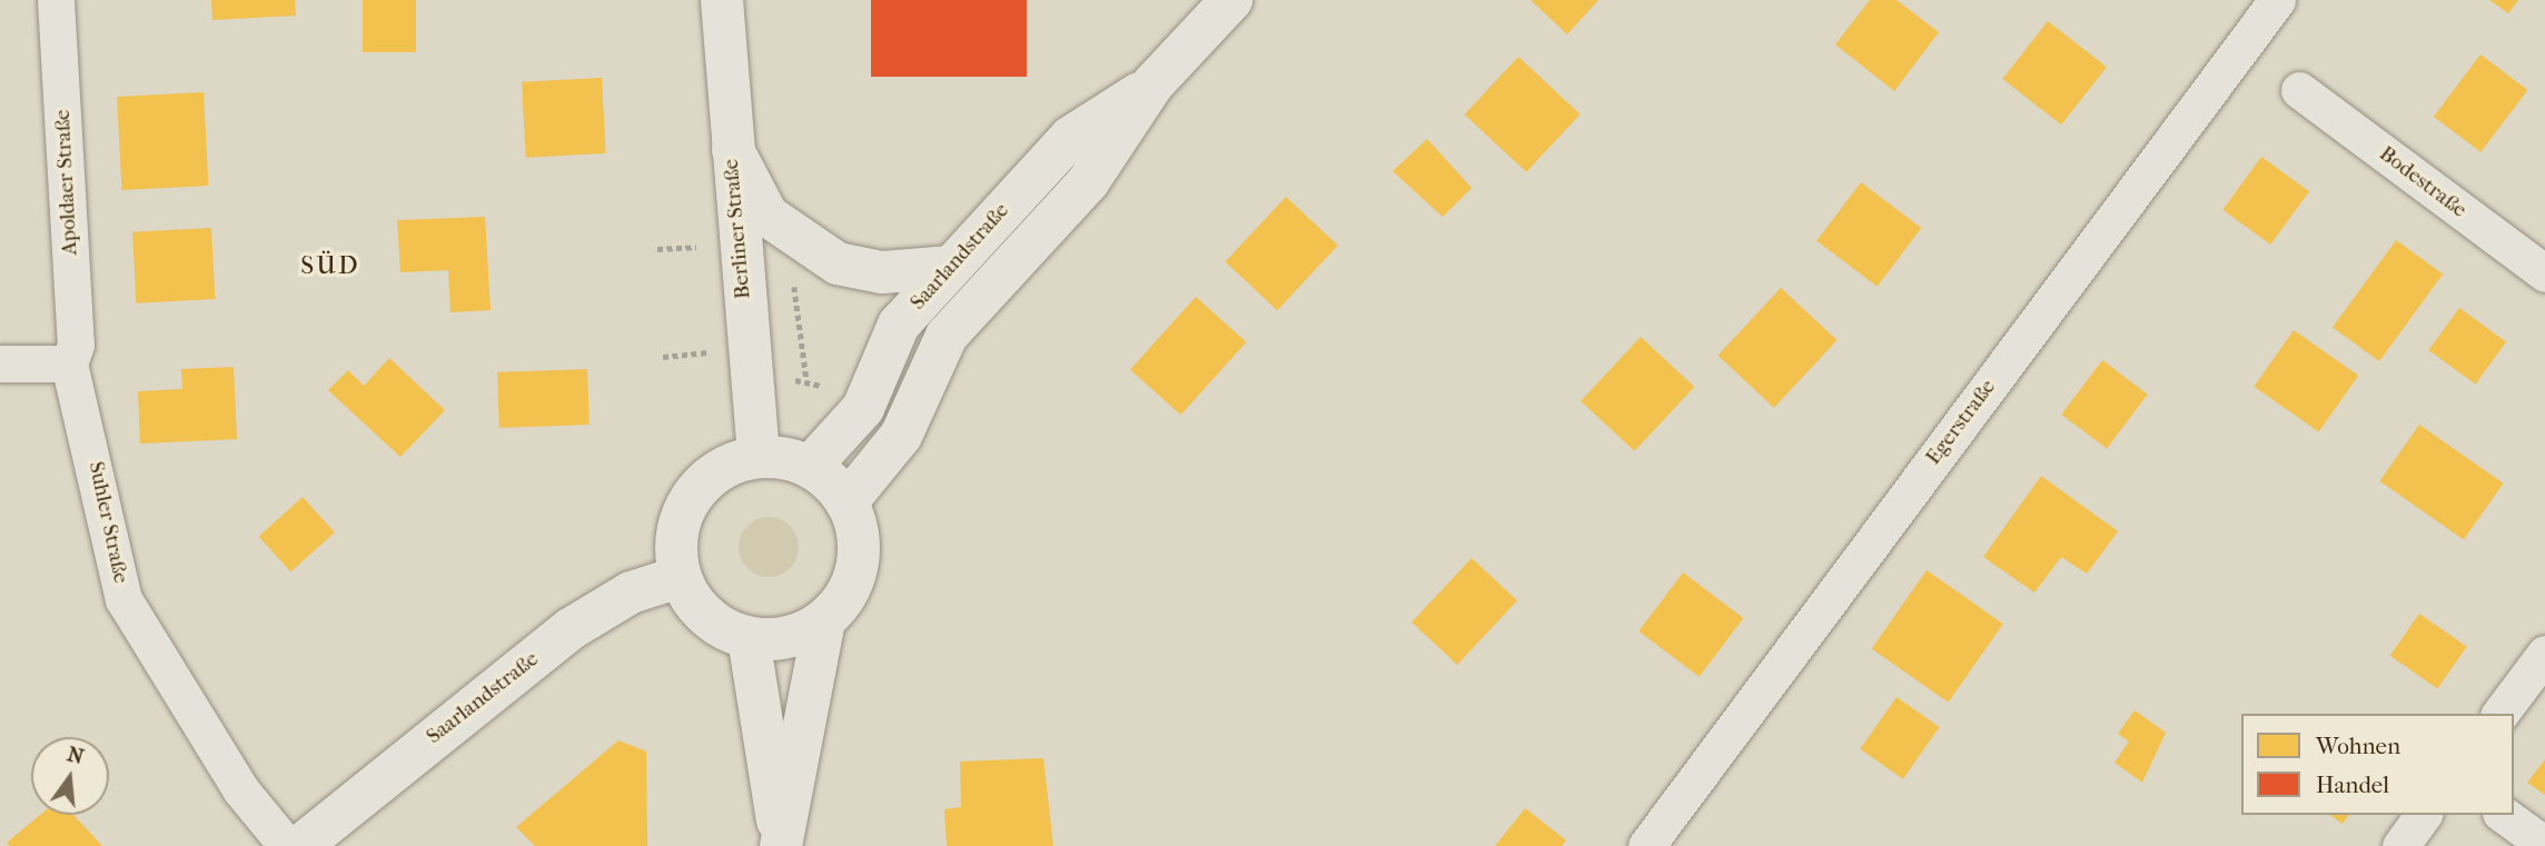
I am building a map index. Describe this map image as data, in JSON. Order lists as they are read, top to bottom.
{
  "streets": {
    "street": [
      "Apoldaer Straße",
      "Bodestraße",
      "Berliner Straße",
      "Saarlandstraße",
      "Egerstraße",
      "Suhler Straße"
    ]
  },
  "crossings": [
    ["Apoldaer Straße", "Suhler Straße"],
    ["Berliner Straße", "Saarlandstraße"]
  ],
  "districts": ["SÜD"],
  "legend": ["Wohnen", "Handel"],
  "north": "top"
}
